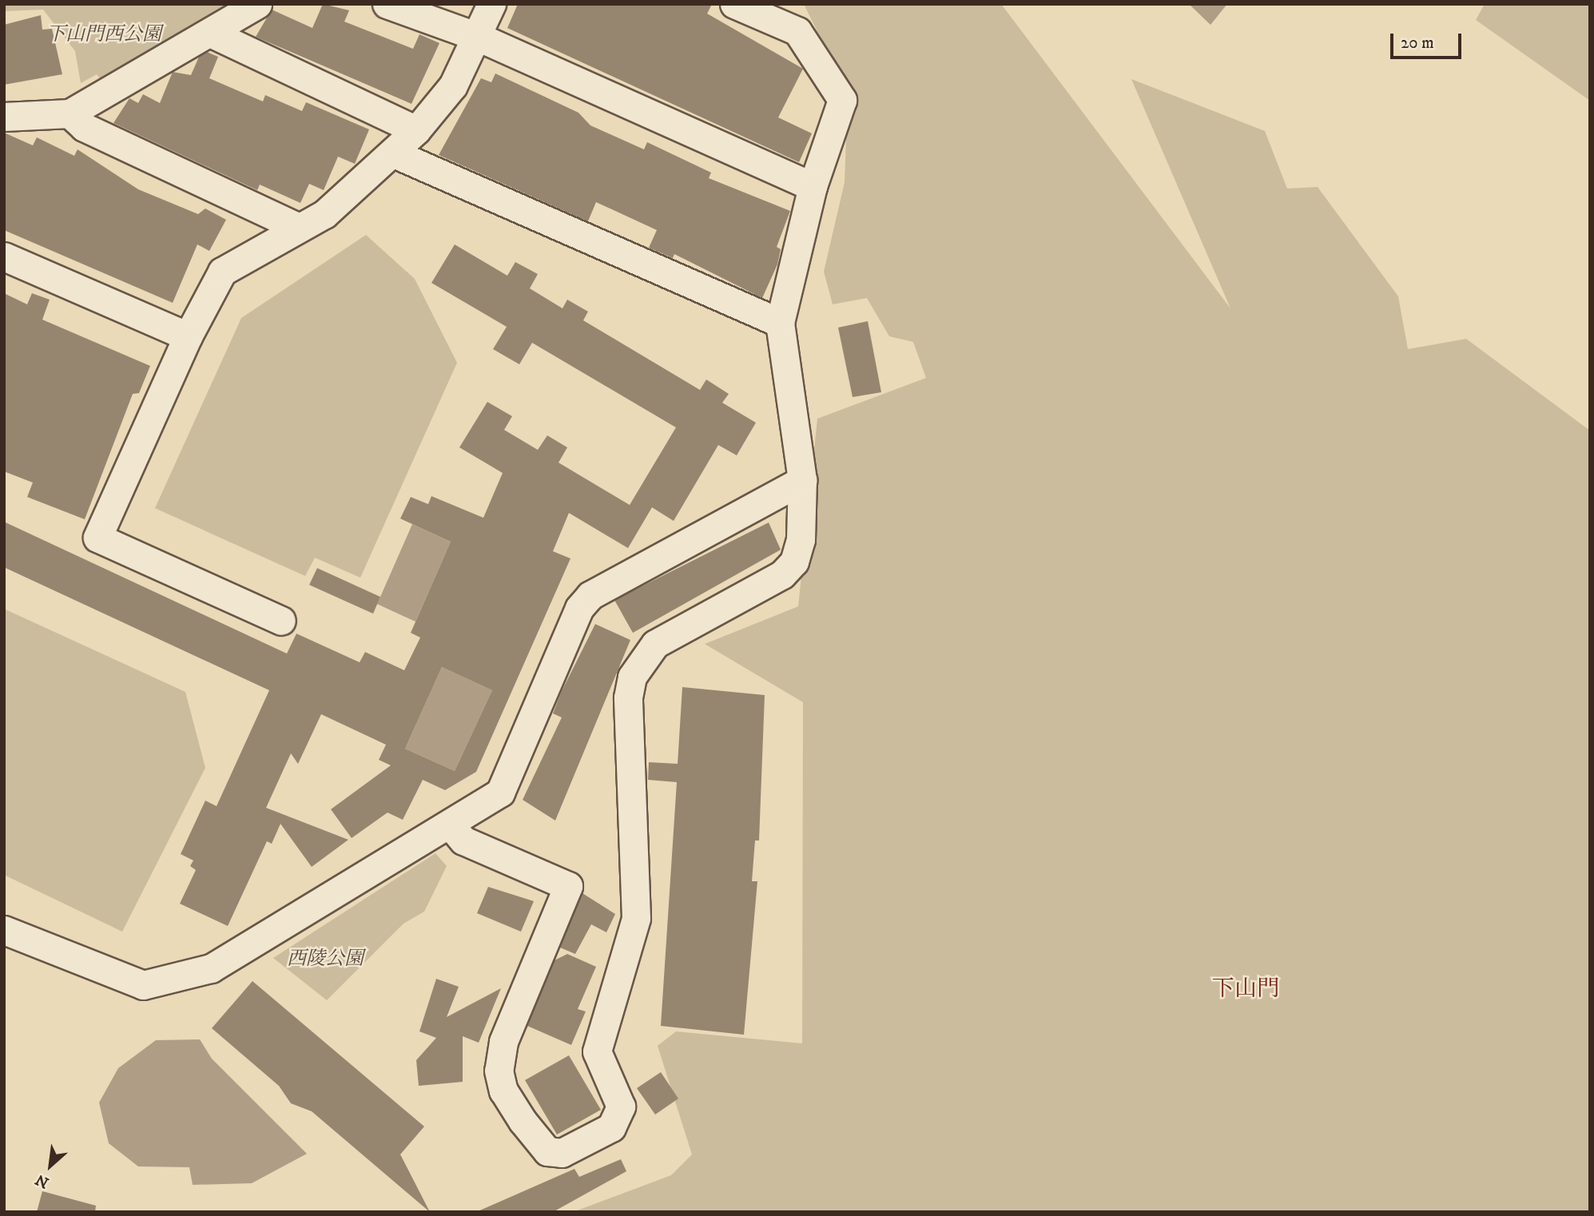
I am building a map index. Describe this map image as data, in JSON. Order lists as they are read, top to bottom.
{
  "districts": ["下山門"],
  "parks": ["下山門西公園", "西陵公園"],
  "scale_bar": "20 m",
  "north": "bottom left"
}
